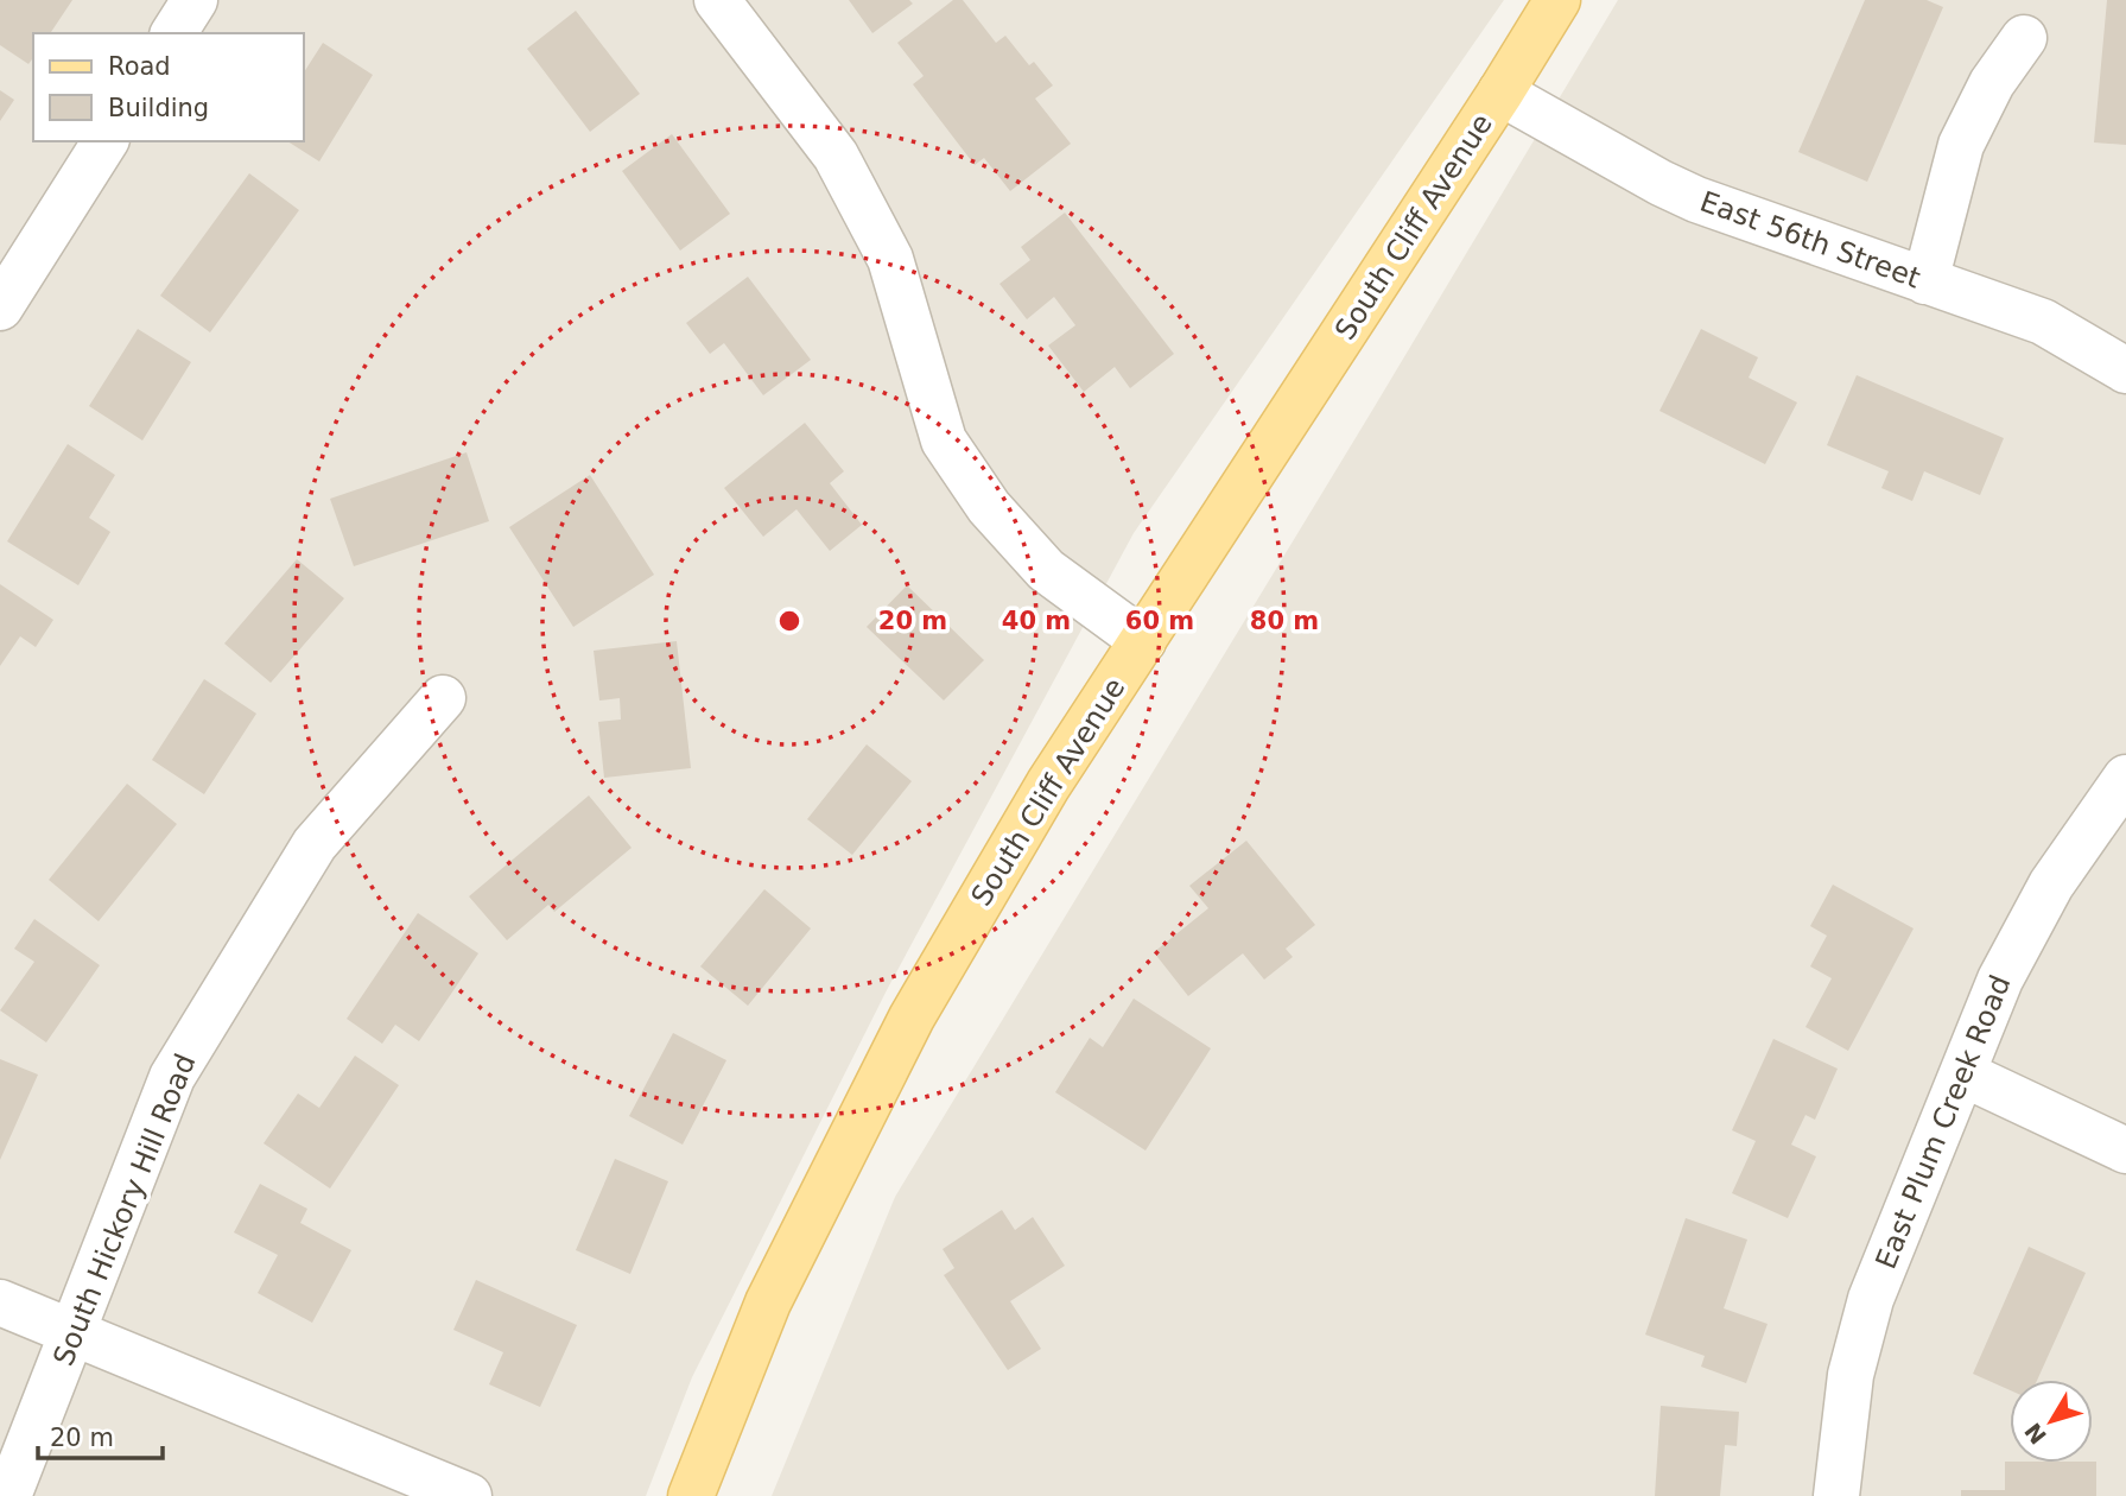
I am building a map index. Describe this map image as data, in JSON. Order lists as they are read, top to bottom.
{
  "streets": {
    "main road": ["South Cliff Avenue"],
    "street": ["East 56th Street", "East Plum Creek Road", "South Hickory Hill Road"]
  },
  "crossings": [
    ["South Cliff Avenue", "East 56th Street"]
  ],
  "legend": ["Road", "Building"],
  "scale_bar": "20 m",
  "north": "bottom left",
  "rings": [
    "20 m",
    "40 m",
    "60 m",
    "80 m"
  ]
}
